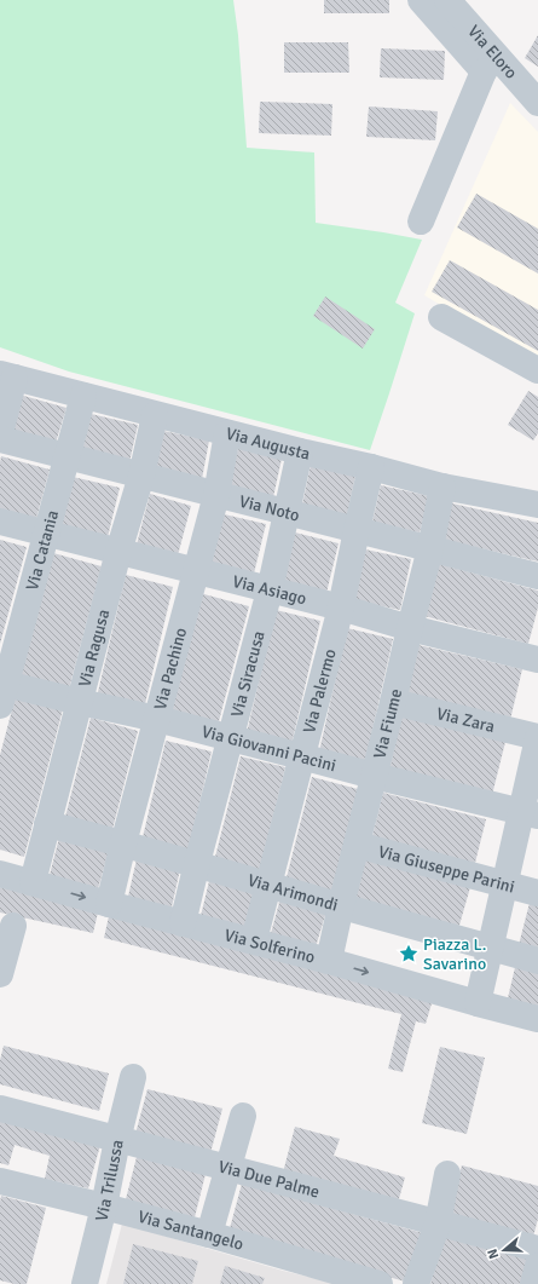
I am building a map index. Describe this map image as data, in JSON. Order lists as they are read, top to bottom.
{
  "streets": {
    "street": [
      "Via Eloro",
      "Via Augusta",
      "Via Noto",
      "Via Catania",
      "Via Asiago",
      "Via Ragusa",
      "Via Pachino",
      "Via Siracusa",
      "Via Palermo",
      "Via Zara",
      "Via Fiume",
      "Via Giovanni Pacini",
      "Via Giuseppe Parini",
      "Via Arimondi",
      "Via Solferino",
      "Via Due Palme",
      "Via Trilussa",
      "Via Santangelo"
    ]
  },
  "crossings": [
    ["Via Augusta", "Via Catania"],
    ["Via Augusta", "Via Ragusa"],
    ["Via Augusta", "Via Pachino"],
    ["Via Augusta", "Via Siracusa"],
    ["Via Augusta", "Via Palermo"],
    ["Via Augusta", "Via Fiume"],
    ["Via Noto", "Via Catania"],
    ["Via Noto", "Via Ragusa"],
    ["Via Noto", "Via Pachino"],
    ["Via Noto", "Via Siracusa"],
    ["Via Noto", "Via Palermo"],
    ["Via Noto", "Via Fiume"],
    ["Via Catania", "Via Asiago"],
    ["Via Catania", "Via Giovanni Pacini"],
    ["Via Asiago", "Via Ragusa"],
    ["Via Asiago", "Via Pachino"],
    ["Via Asiago", "Via Siracusa"],
    ["Via Asiago", "Via Palermo"],
    ["Via Asiago", "Via Fiume"],
    ["Via Ragusa", "Via Giovanni Pacini"],
    ["Via Ragusa", "Via Arimondi"],
    ["Via Ragusa", "Via Solferino"],
    ["Via Pachino", "Via Giovanni Pacini"],
    ["Via Pachino", "Via Arimondi"],
    ["Via Pachino", "Via Solferino"],
    ["Via Siracusa", "Via Giovanni Pacini"],
    ["Via Siracusa", "Via Arimondi"],
    ["Via Siracusa", "Via Solferino"],
    ["Via Palermo", "Via Giovanni Pacini"],
    ["Via Palermo", "Via Arimondi"],
    ["Via Palermo", "Via Solferino"],
    ["Via Zara", "Via Fiume"],
    ["Via Fiume", "Via Giovanni Pacini"],
    ["Via Fiume", "Via Giuseppe Parini"],
    ["Via Fiume", "Via Arimondi"],
    ["Via Fiume", "Via Solferino"],
    ["Via Due Palme", "Via Trilussa"],
    ["Via Trilussa", "Via Santangelo"]
  ],
  "one_way": ["Via Solferino"],
  "places": {
    "place": ["Piazza L. Savarino"]
  },
  "north": "left"
}
